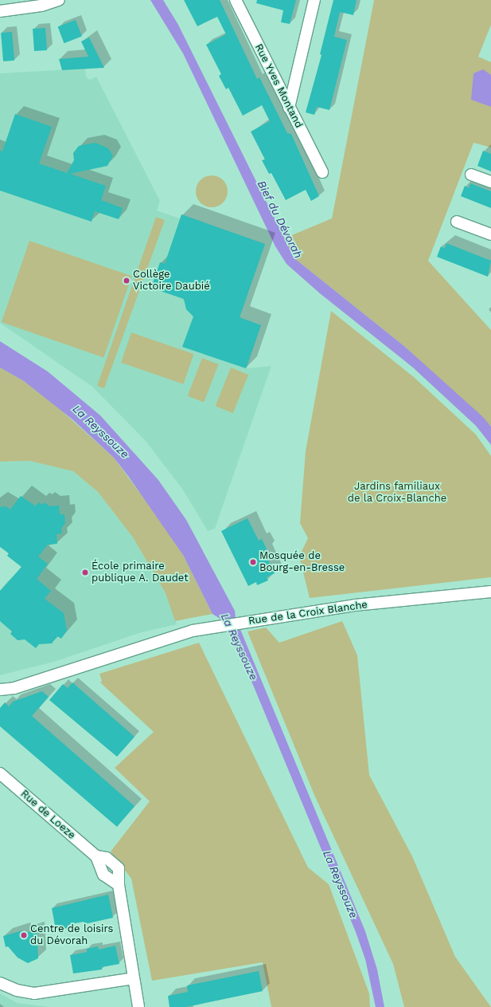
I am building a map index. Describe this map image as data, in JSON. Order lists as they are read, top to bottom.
{
  "streets": {
    "street": ["Rue Yves Montand", "Rue de la Croix Blanche", "Rue de Loeze"]
  },
  "water": ["Bief du Dévorah", "La Reyssouze"],
  "parks": ["Jardins familiaux de la Croix-Blanche"],
  "places": [
    "Collège Victoire Daubié",
    "Mosquée de Bourg-en-Bresse",
    "École primaire publique A. Daudet",
    "Centre de loisirs du Dévorah"
  ]
}
